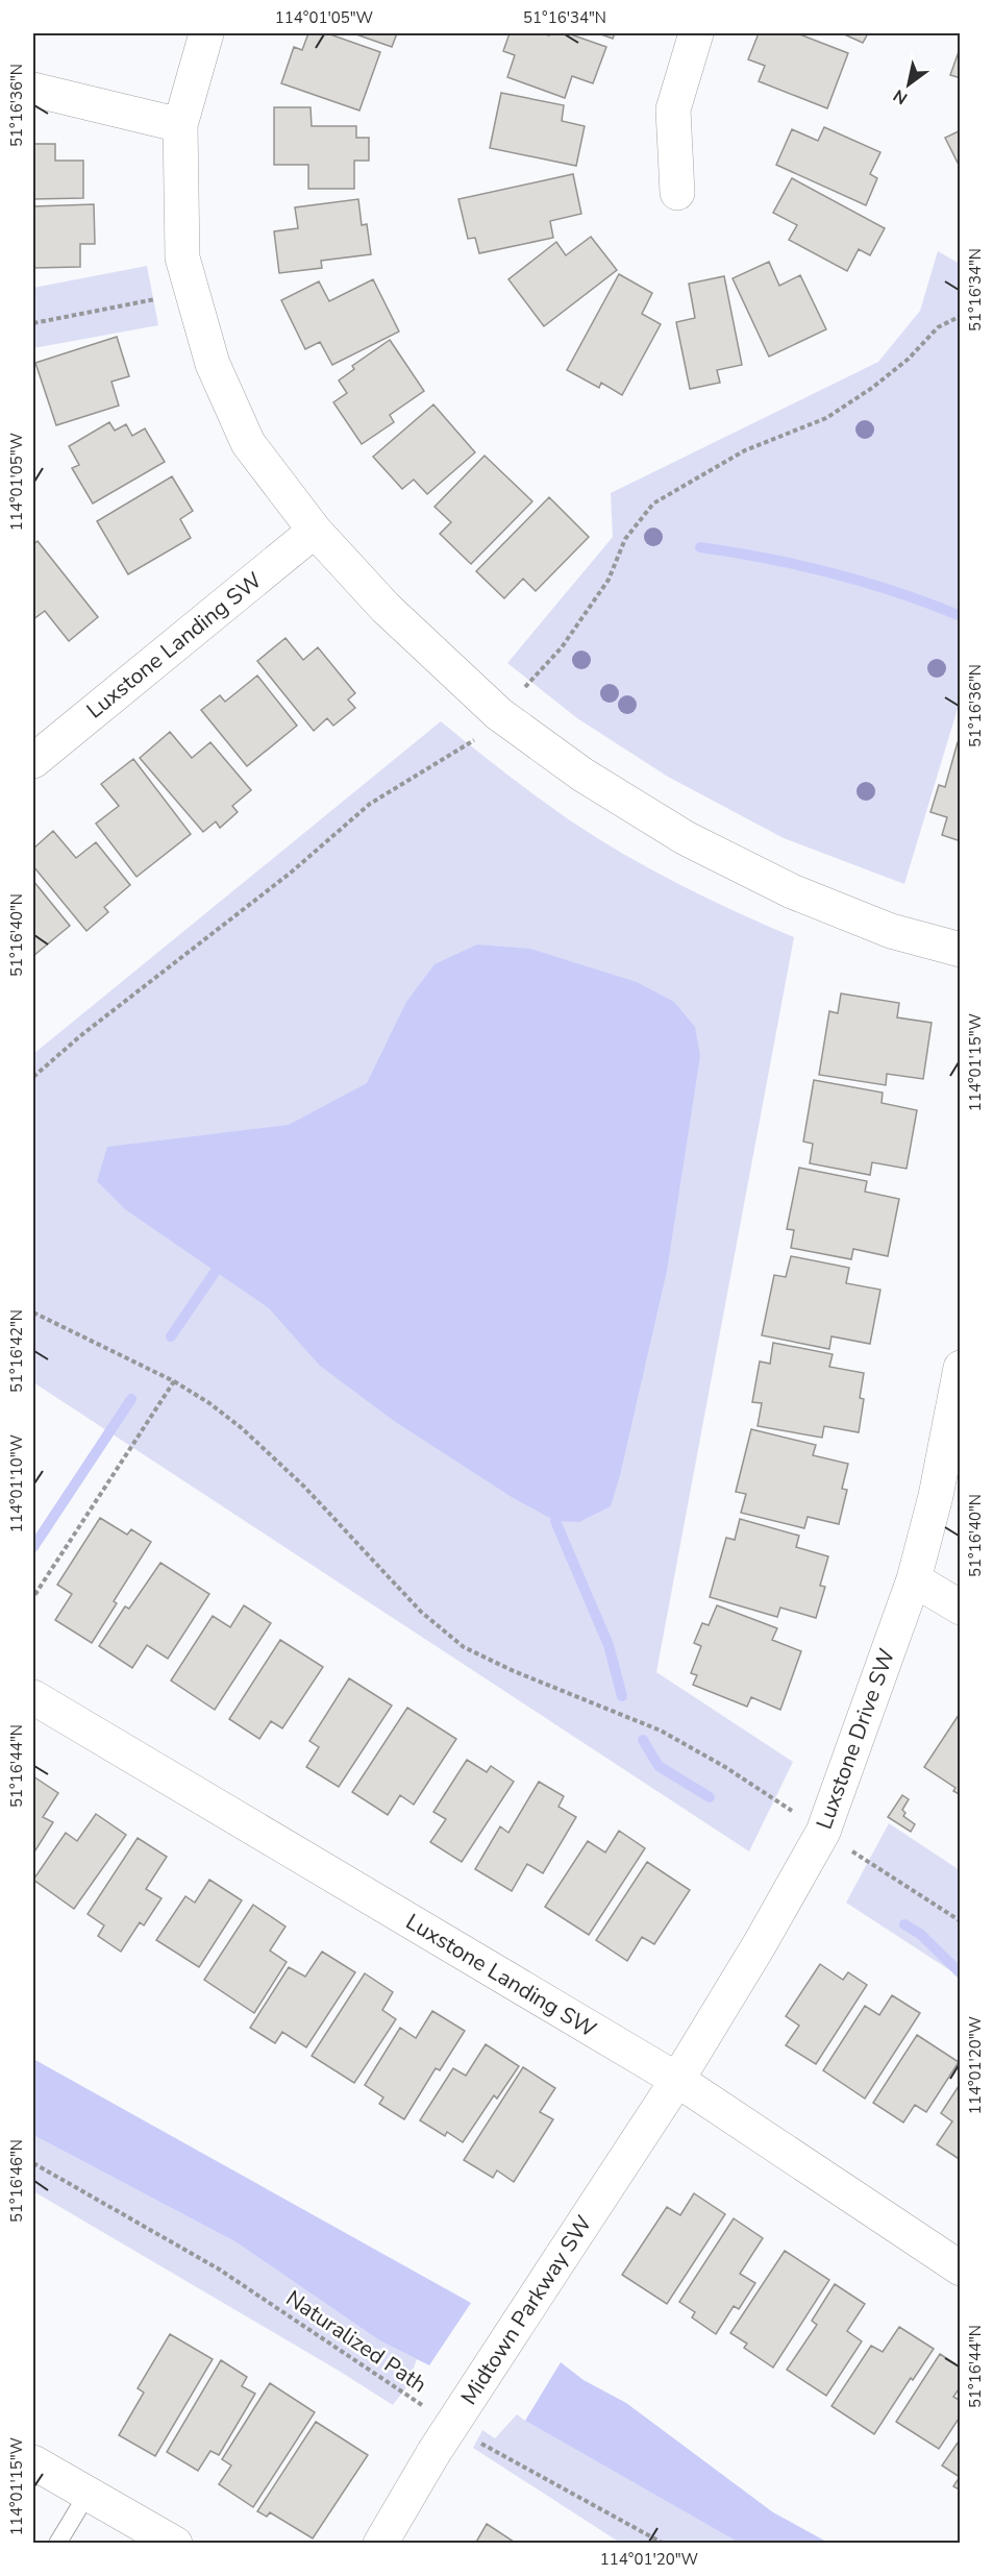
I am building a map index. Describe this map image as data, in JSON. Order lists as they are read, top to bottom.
{
  "streets": {
    "street": ["Luxstone Landing SW", "Luxstone Drive SW", "Midtown Parkway SW"],
    "path": ["Naturalized Path"]
  },
  "crossings": [
    ["Luxstone Landing SW", "Luxstone Drive SW"],
    ["Luxstone Landing SW", "Midtown Parkway SW"],
    ["Luxstone Drive SW", "Midtown Parkway SW"]
  ],
  "north": "bottom left",
  "coordinates": [
    "114°01'05\"W",
    "51°16'34\"N",
    "51°16'36\"N",
    "51°16'40\"N",
    "114°01'15\"W",
    "51°16'42\"N",
    "114°01'10\"W",
    "51°16'44\"N",
    "114°01'20\"W",
    "51°16'46\"N"
  ]
}
